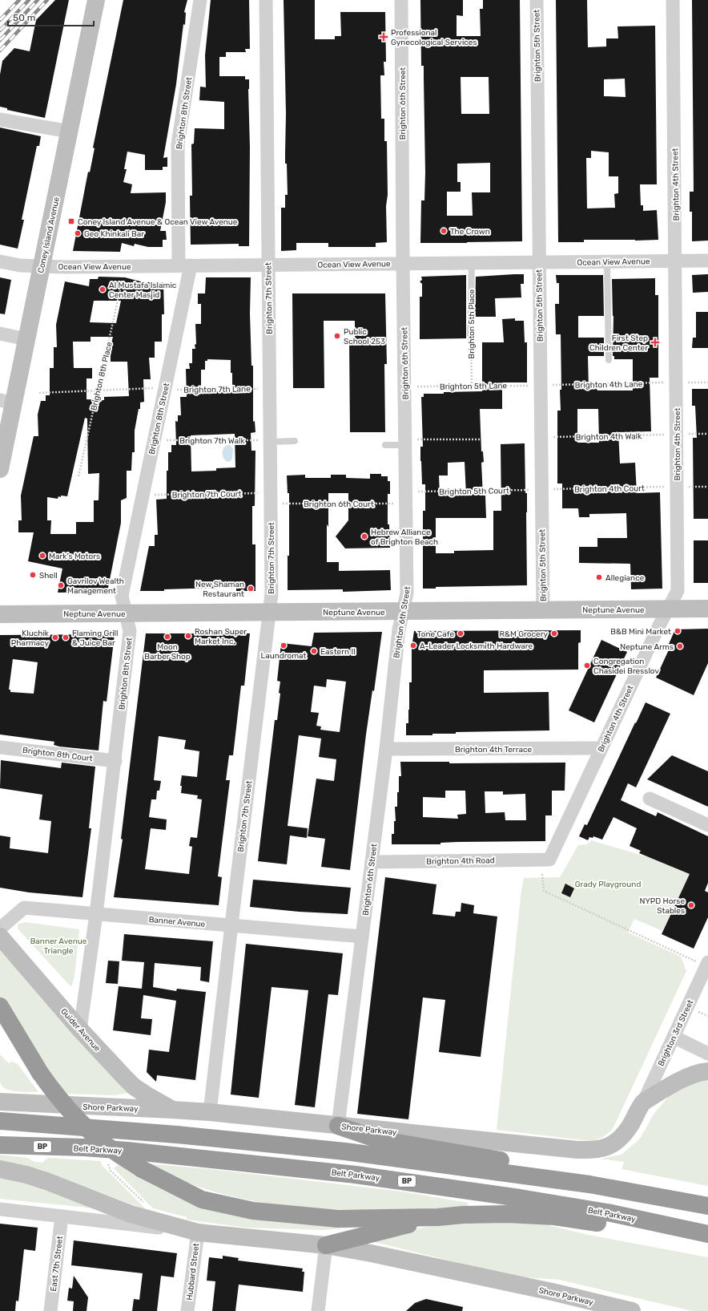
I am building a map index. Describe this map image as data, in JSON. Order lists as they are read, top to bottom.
{
  "streets": {
    "highway": ["BP", "Belt Parkway"],
    "main road": [
      "Coney Island Avenue",
      "Neptune Avenue",
      "Guider Avenue",
      "Shore Parkway"
    ],
    "street": [
      "Brighton 5th Street",
      "Brighton 6th Street",
      "Brighton 8th Street",
      "Brighton 4th Street",
      "Ocean View Avenue",
      "Brighton 7th Street",
      "Brighton 4th Terrace",
      "Brighton 8th Court",
      "Brighton 4th Road",
      "Banner Avenue",
      "Brighton 3rd Street",
      "East 7th Street",
      "Hubbard Street"
    ],
    "lane": ["Brighton 5th Place"],
    "path": [
      "Brighton 8th Place",
      "Brighton 4th Lane",
      "Brighton 5th Lane",
      "Brighton 7th Lane",
      "Brighton 4th Walk",
      "Brighton 7th Walk",
      "Brighton 4th Court",
      "Brighton 5th Court",
      "Brighton 7th Court",
      "Brighton 6th Court"
    ]
  },
  "crossings": [
    ["Brighton 5th Street", "Ocean View Avenue"],
    ["Brighton 5th Street", "Neptune Avenue"],
    ["Brighton 6th Street", "Ocean View Avenue"],
    ["Brighton 6th Street", "Neptune Avenue"],
    ["Brighton 6th Street", "Brighton 4th Terrace"],
    ["Brighton 6th Street", "Brighton 4th Road"],
    ["Brighton 6th Street", "Banner Avenue"],
    ["Brighton 6th Street", "Shore Parkway"],
    ["Brighton 8th Street", "Ocean View Avenue"],
    ["Brighton 8th Street", "Neptune Avenue"],
    ["Brighton 8th Street", "Brighton 8th Court"],
    ["Brighton 8th Street", "Banner Avenue"],
    ["Brighton 8th Street", "Guider Avenue"],
    ["Brighton 4th Street", "Ocean View Avenue"],
    ["Brighton 4th Street", "Neptune Avenue"],
    ["Brighton 4th Street", "Brighton 4th Terrace"],
    ["Brighton 4th Street", "Brighton 4th Road"],
    ["Coney Island Avenue", "Ocean View Avenue"],
    ["Ocean View Avenue", "Brighton 7th Street"],
    ["Ocean View Avenue", "Brighton 5th Place"],
    ["Brighton 7th Street", "Brighton 7th Walk"],
    ["Brighton 7th Street", "Neptune Avenue"],
    ["Brighton 7th Street", "Banner Avenue"],
    ["Brighton 7th Street", "Shore Parkway"],
    ["Brighton 5th Place", "Brighton 5th Lane"],
    ["Guider Avenue", "Shore Parkway"],
    ["Brighton 3rd Street", "Shore Parkway"],
    ["Shore Parkway", "East 7th Street"],
    ["Shore Parkway", "Hubbard Street"]
  ],
  "parks": ["Grady Playground", "Banner Avenue Triangle"],
  "places": {
    "health": ["Professional Gynecological Services", "First Step Children Center"],
    "transit": ["Coney Island Avenue & Ocean View Avenue"],
    "other": [
      "The Crown",
      "Geo Khinkali Bar",
      "Al Mustafa Islamic Center Masjid",
      "Public School 253",
      "Hebrew Alliance of Brighton Beach",
      "Mark's Motors",
      "Shell",
      "Allegiance",
      "Gavrilov Wealth Management",
      "New Shaman Restaurant",
      "B&B Mini Market",
      "Tone Cafe",
      "R&M Grocery",
      "Roshan Super Market Inc.",
      "Moon Barber Shop",
      "Kluchik Pharmacy",
      "Flaming Grill & Juice Bar",
      "Laundromat",
      "A-Leader Locksmith Hardware",
      "Neptune Arms",
      "Eastern II",
      "Congregation Chasidei Bresslov",
      "NYPD Horse Stables"
    ]
  },
  "scale_bar": "50 m"
}
